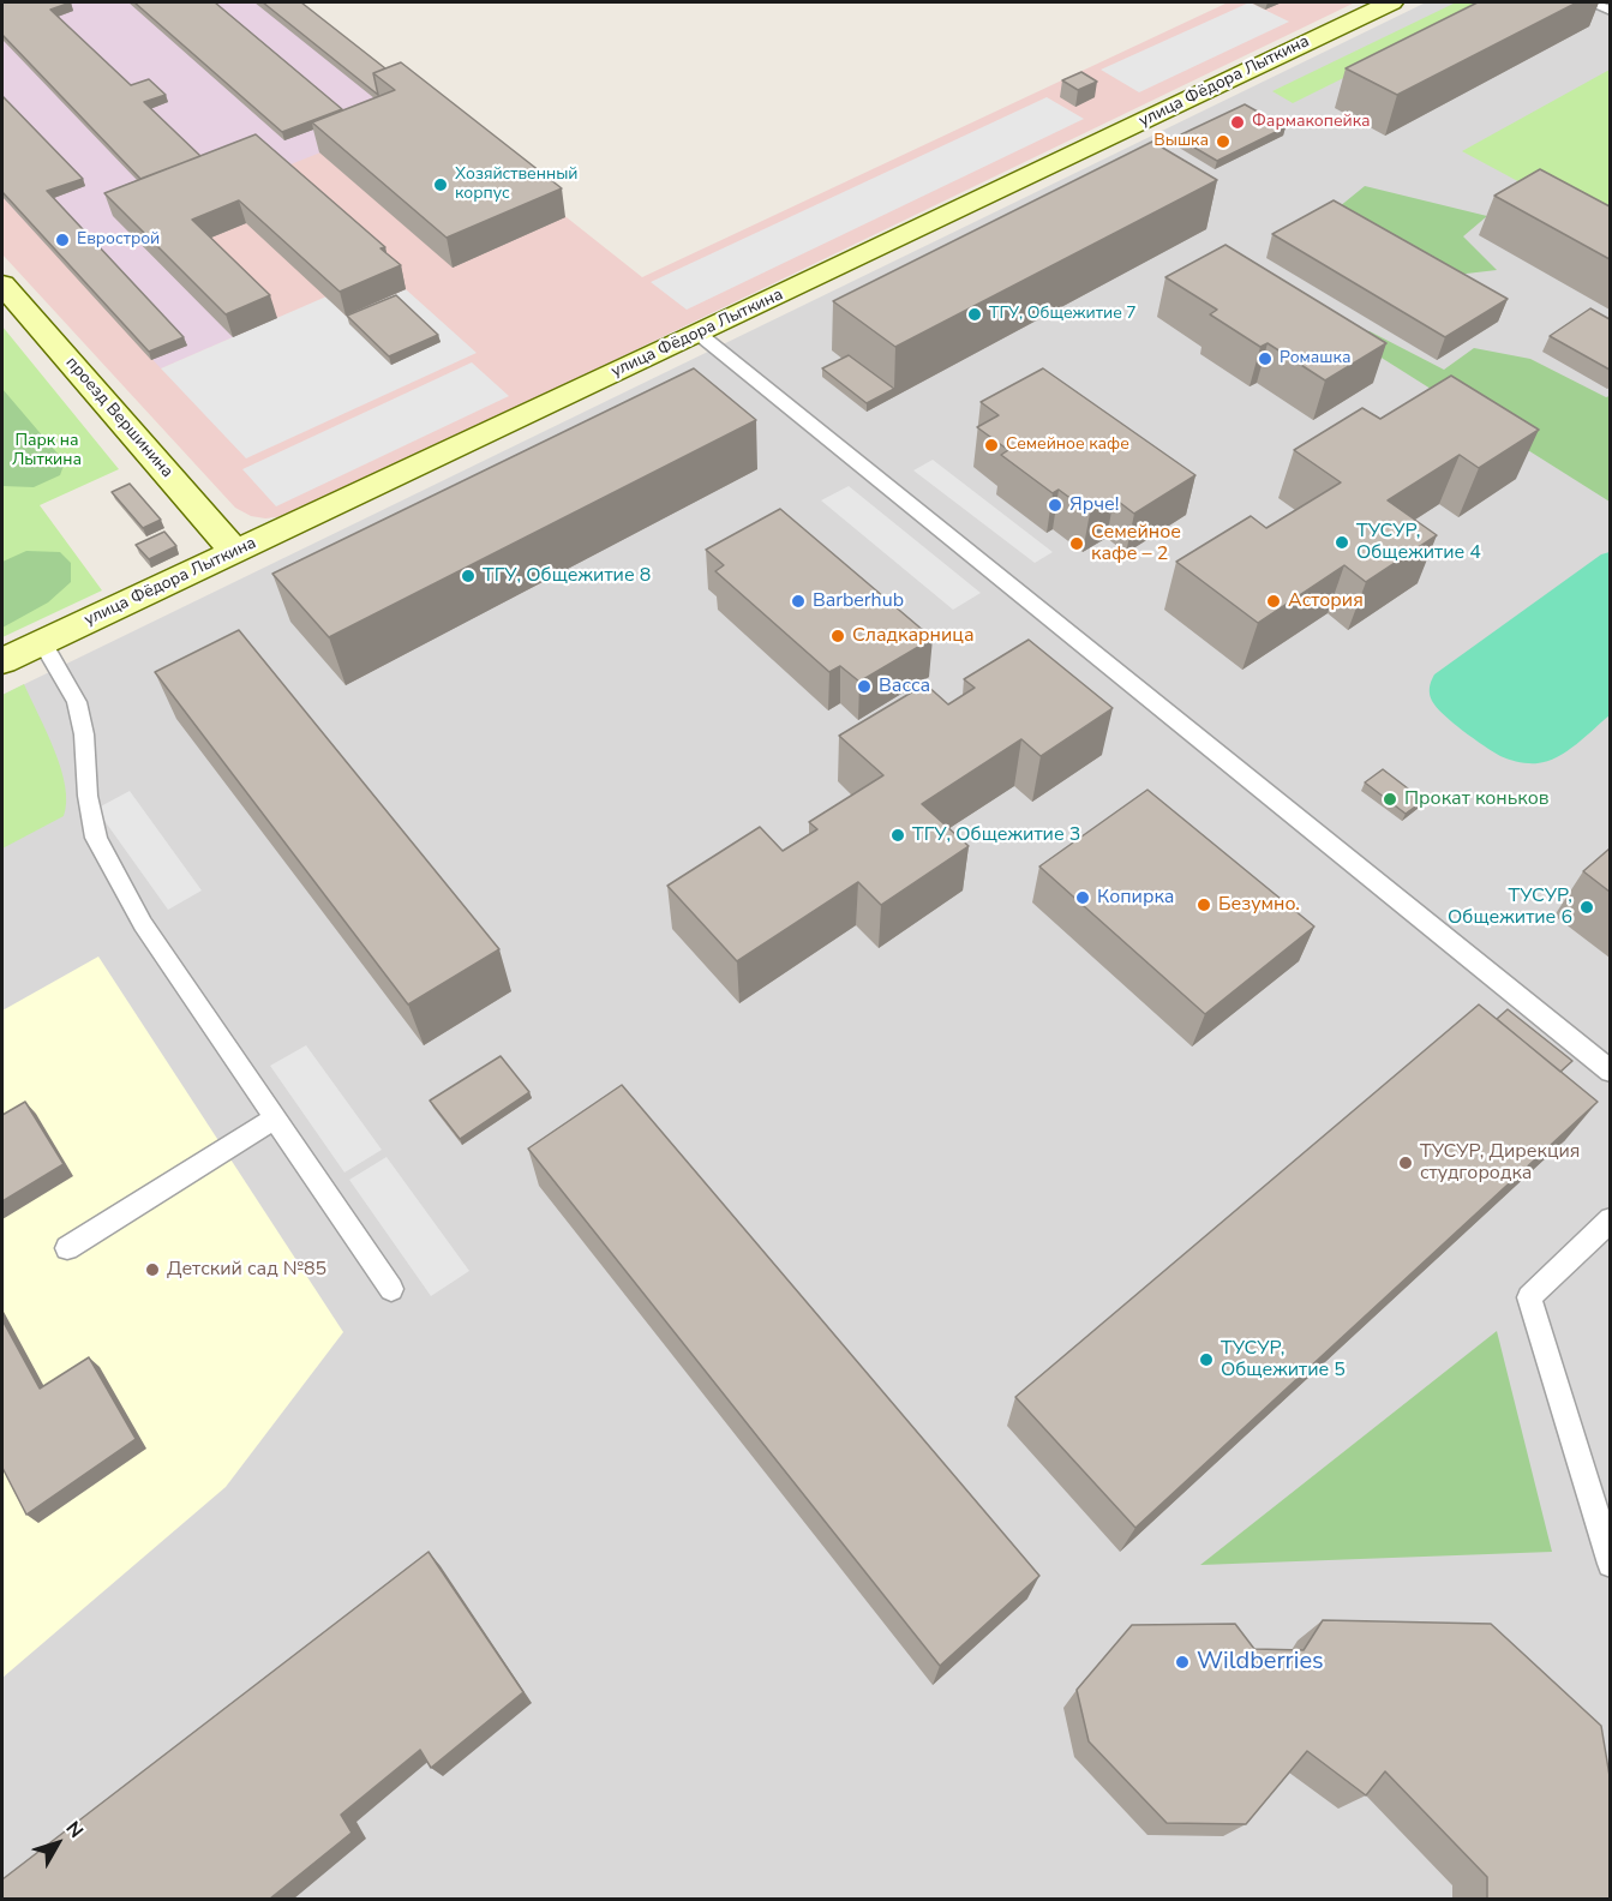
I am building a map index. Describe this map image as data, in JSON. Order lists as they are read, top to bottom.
{
  "streets": {
    "street": ["улица Фёдора Лыткина", "проезд Вершинина"]
  },
  "crossings": [
    ["улица Фёдора Лыткина", "проезд Вершинина"]
  ],
  "parks": ["Парк на Лыткина"],
  "places": [
    "Фармакопейка",
    "Вышка",
    "Хозяйственный корпус",
    "Еврострой",
    "ТГУ, Общежитие 7",
    "Ромашка",
    "Семейное кафе",
    "Ярче!",
    "ТУСУР, Общежитие 4",
    "Семейное кафе – 2",
    "ТГУ, Общежитие 8",
    "Barberhub",
    "Астория",
    "Сладкарница",
    "Васса",
    "Прокат коньков",
    "ТГУ, Общежитие 3",
    "Копирка",
    "Безумно.",
    "ТУСУР, Общежитие 6",
    "ТУСУР, Дирекция студгородка",
    "Детский сад №85",
    "ТУСУР, Общежитие 5",
    "Wildberries"
  ],
  "north": "top right"
}
